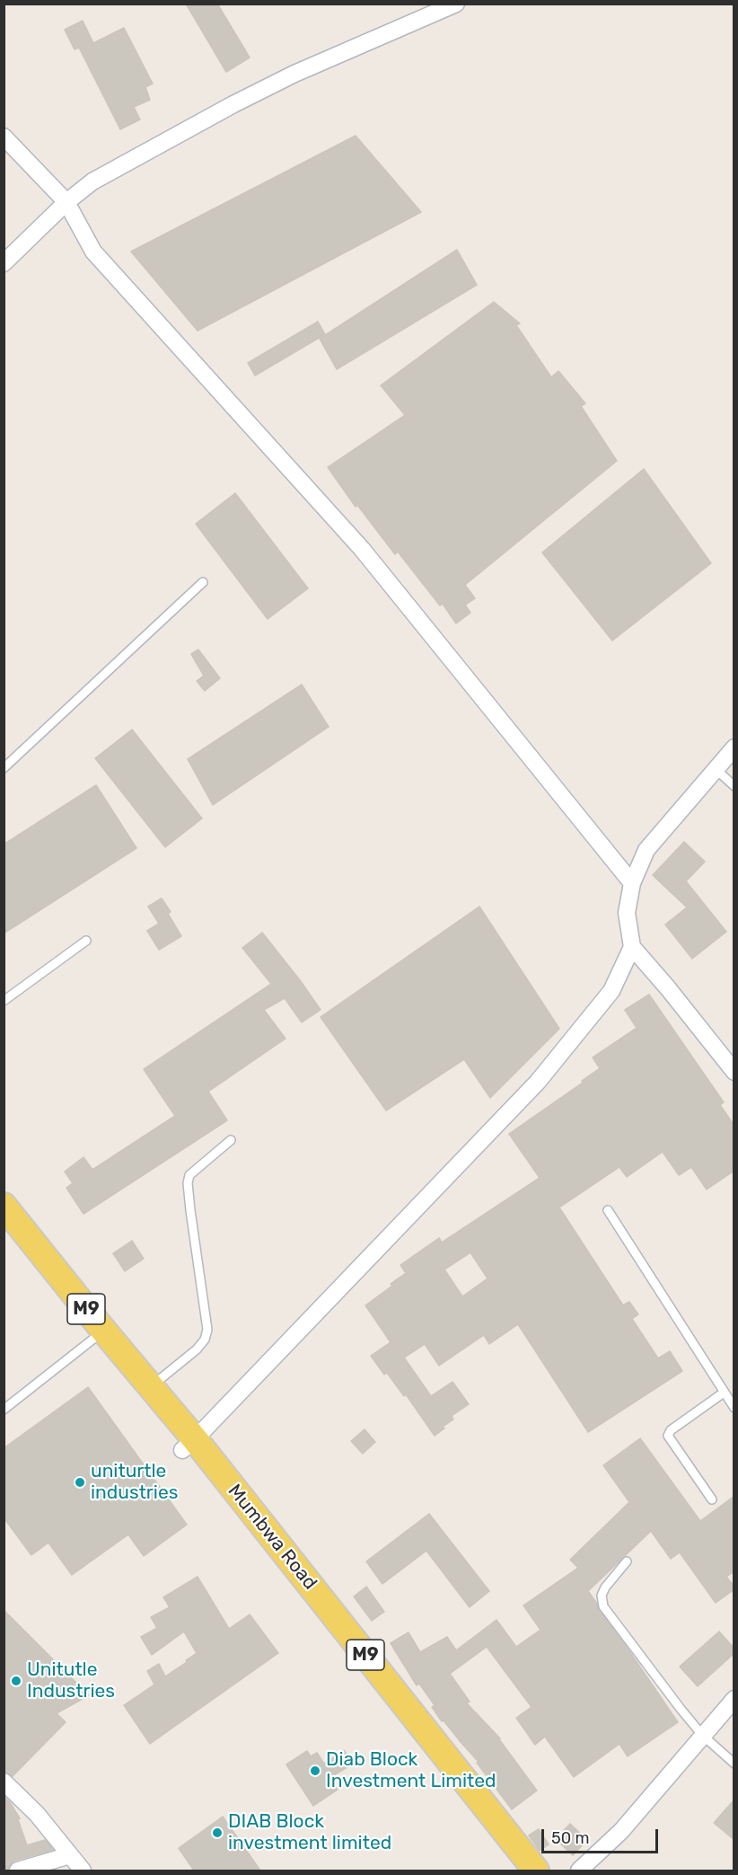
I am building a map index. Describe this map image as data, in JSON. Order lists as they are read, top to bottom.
{
  "streets": {
    "main road": ["M9", "Mumbwa Road"]
  },
  "places": [
    "uniturtle industries",
    "Unitutle Industries",
    "Diab Block Investment Limited",
    "DIAB Block investment limited"
  ],
  "scale_bar": "50 m"
}
